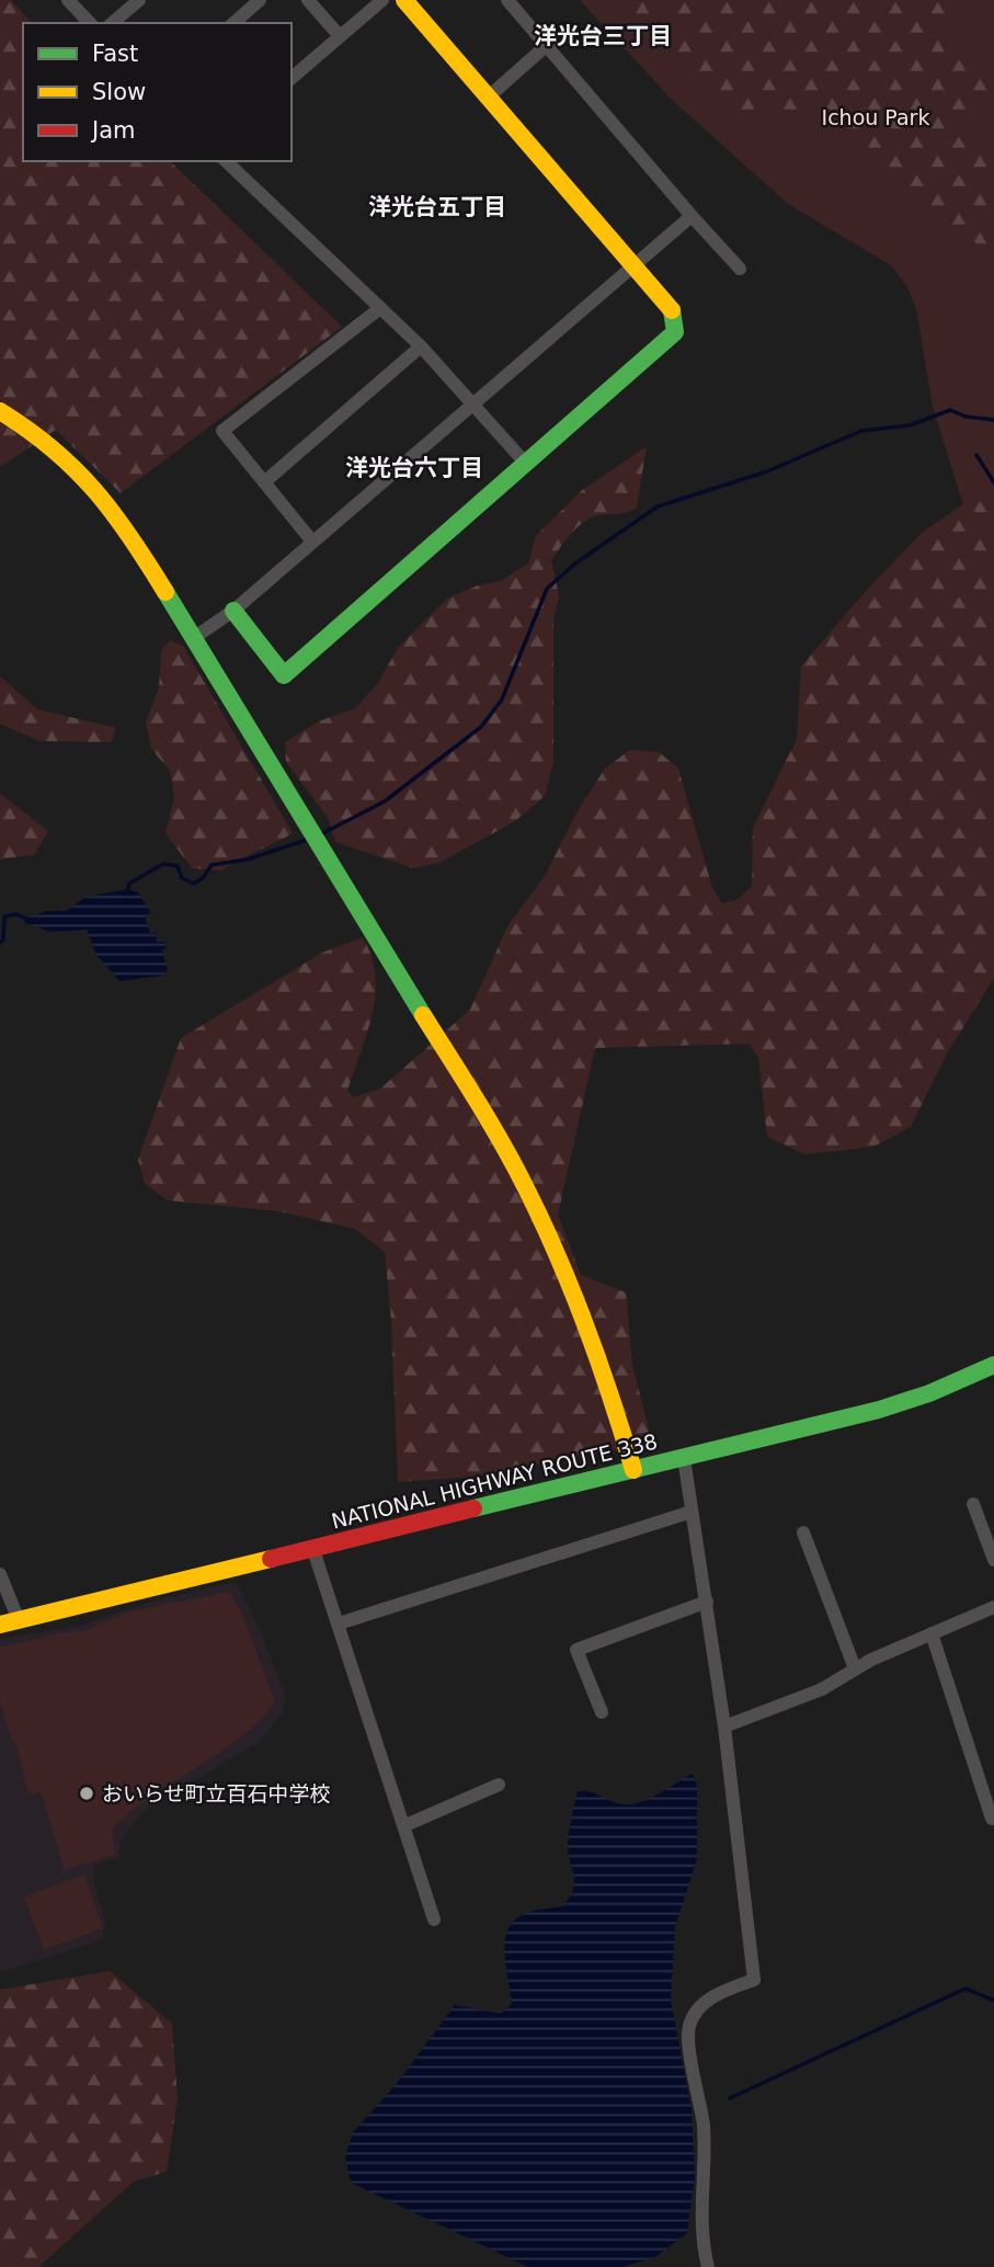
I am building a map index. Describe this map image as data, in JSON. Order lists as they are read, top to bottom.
{
  "streets": {
    "main road": ["NATIONAL HIGHWAY ROUTE 338"]
  },
  "districts": ["洋光台三丁目", "洋光台五丁目", "洋光台六丁目"],
  "parks": ["Ichou Park"],
  "places": ["おいらせ町立百石中学校"],
  "legend": ["Fast", "Slow", "Jam"]
}
